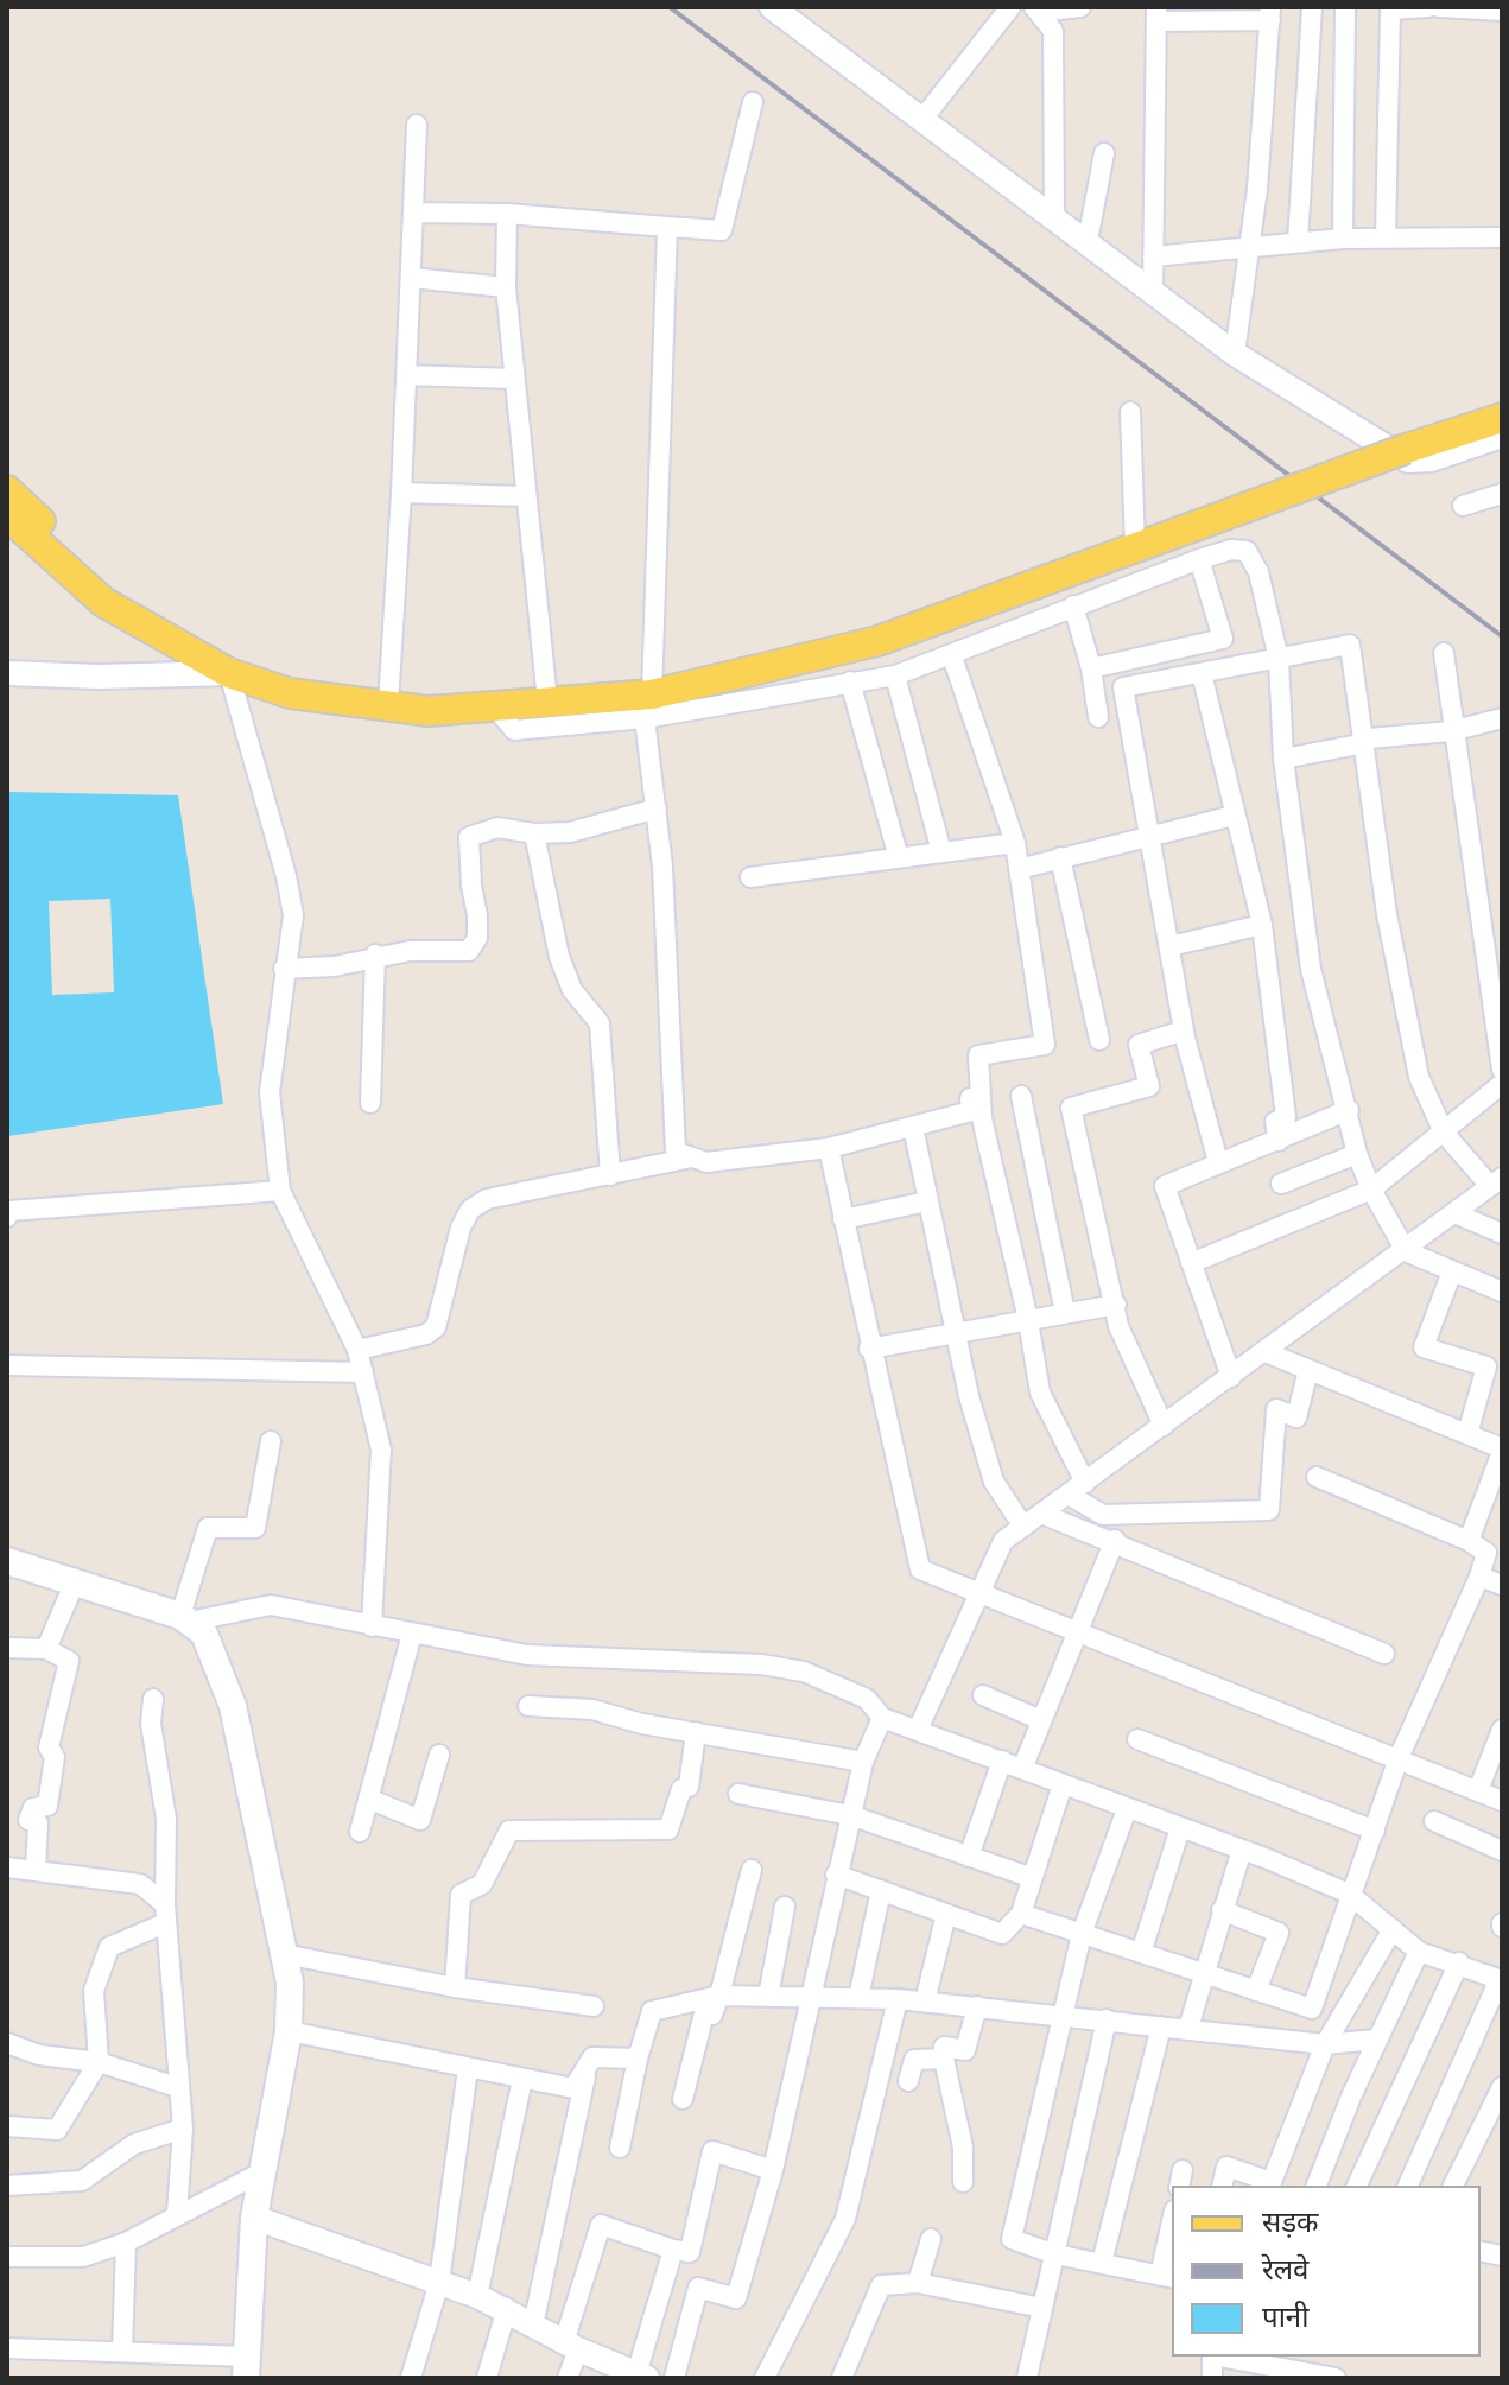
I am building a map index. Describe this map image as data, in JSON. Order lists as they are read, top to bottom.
{
  "legend": ["सड़क", "रेलवे", "पानी"]
}
